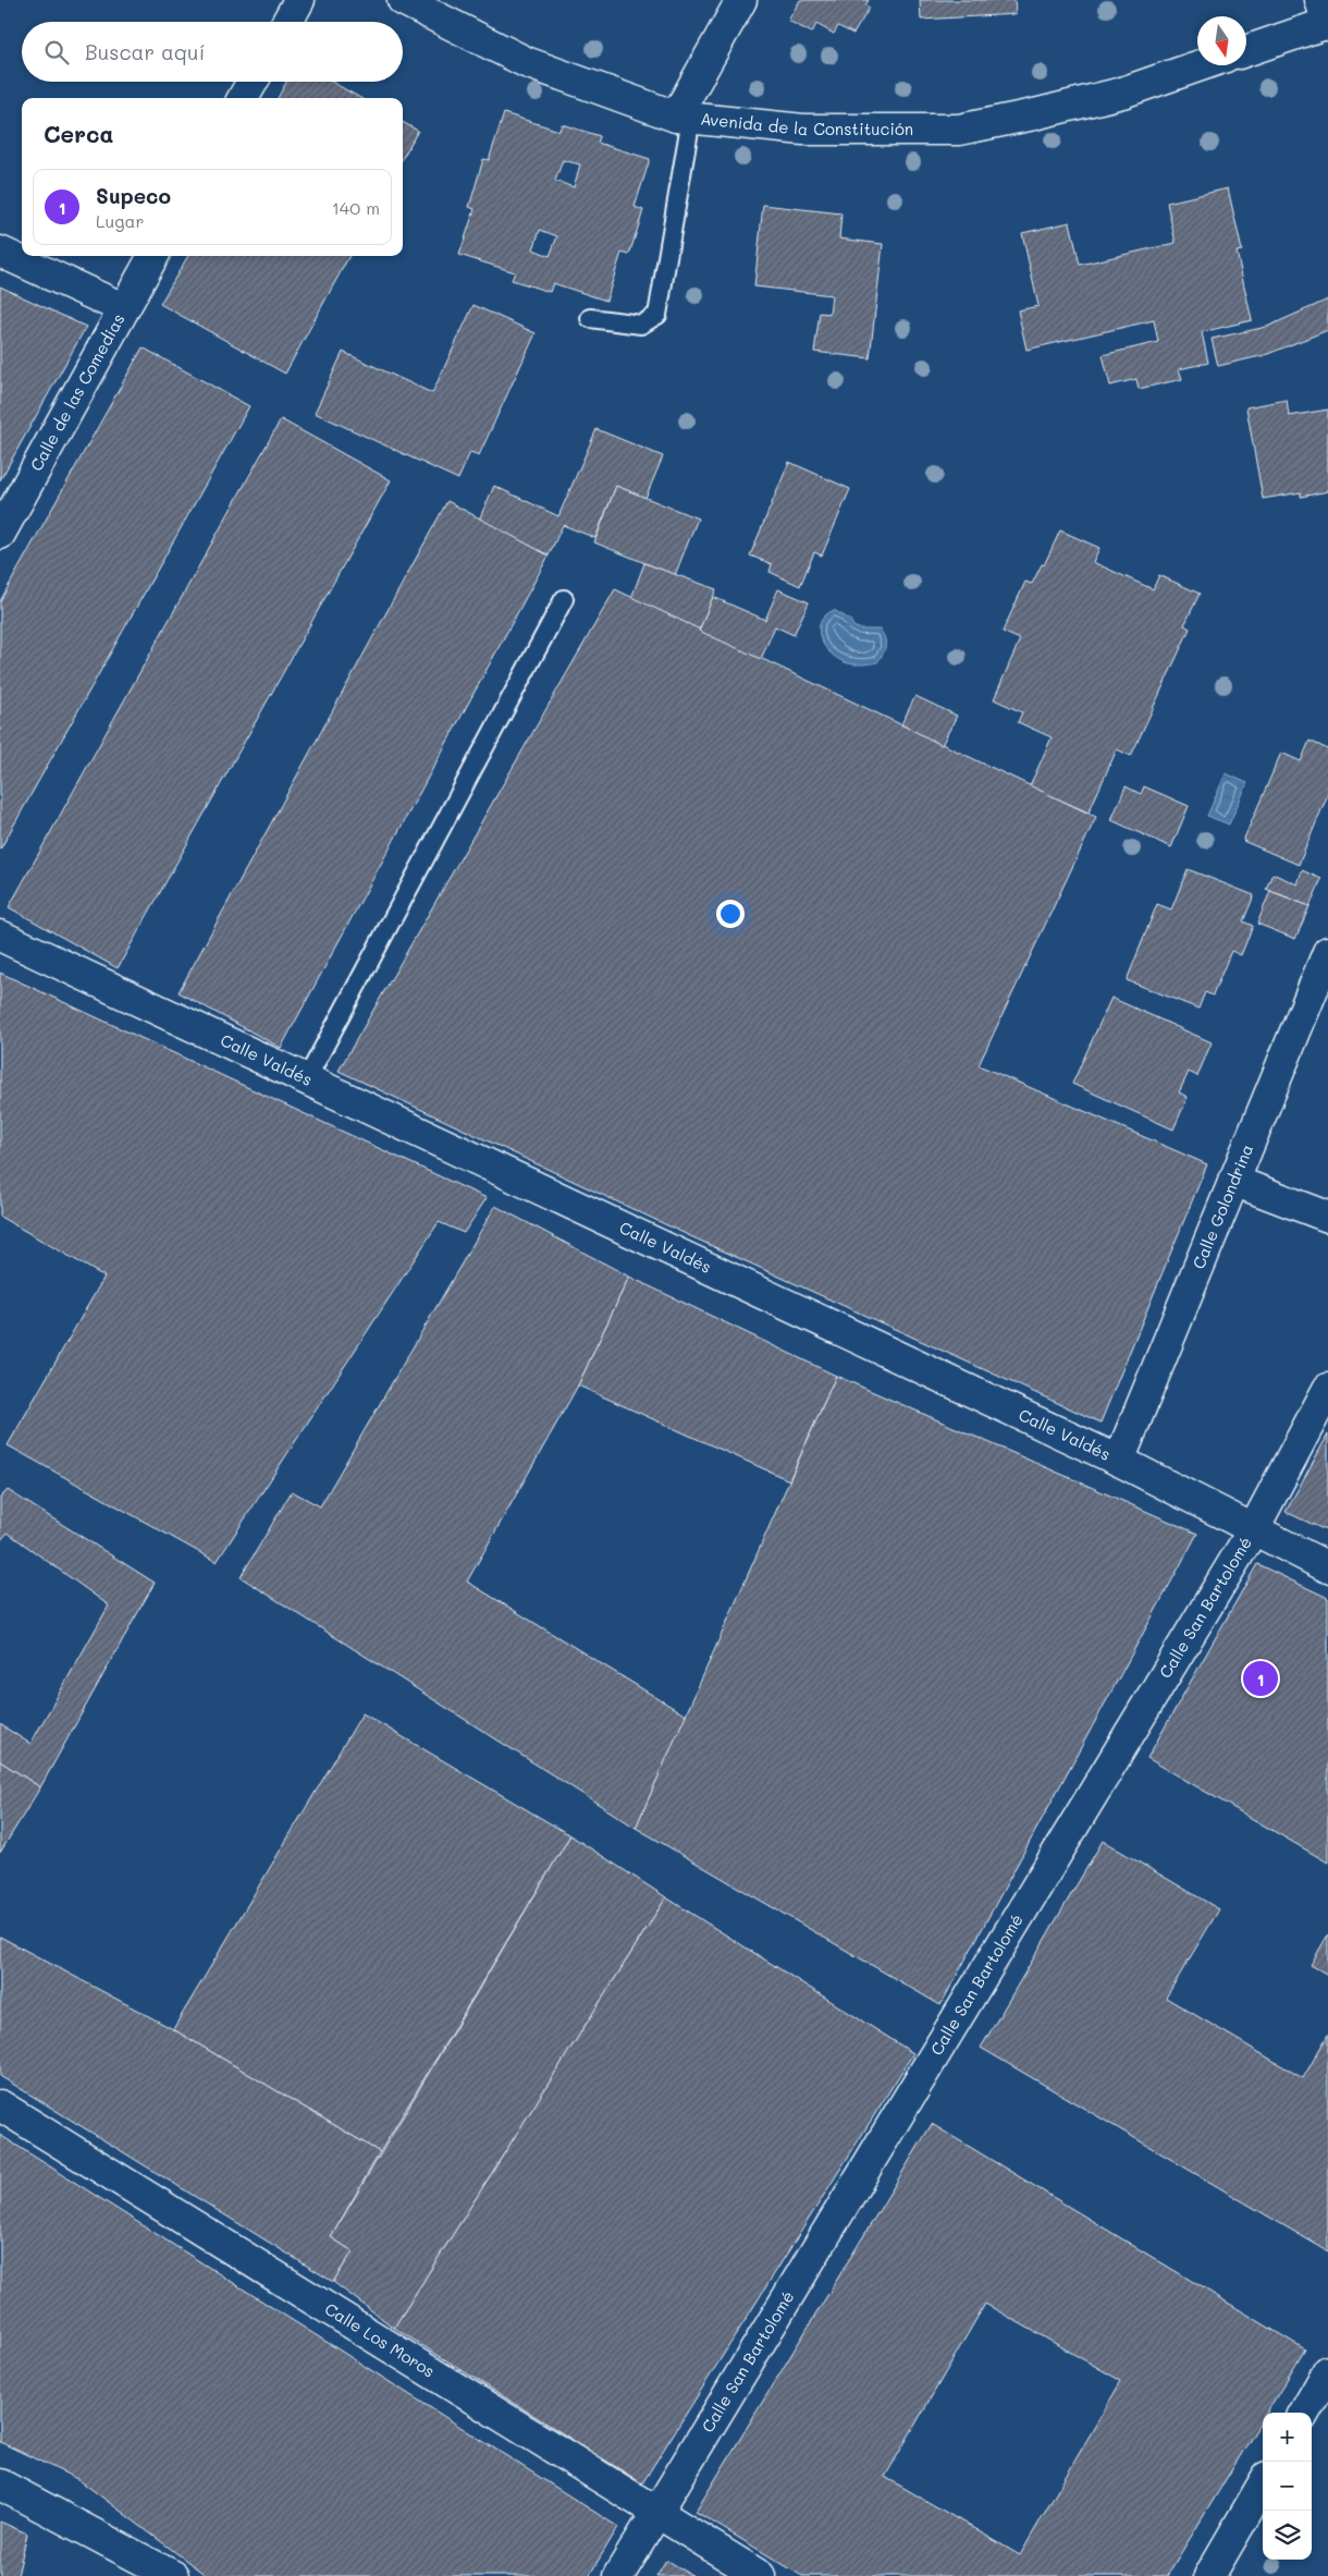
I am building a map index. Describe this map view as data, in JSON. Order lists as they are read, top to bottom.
{
  "streets": {
    "street": [
      "Avenida de la Constitución",
      "Calle de las Comedias",
      "Calle Valdés",
      "Calle Golondrina",
      "Calle San Bartolomé",
      "Calle Los Moros"
    ]
  },
  "crossings": [
    ["Calle Valdés", "Calle Golondrina"],
    ["Calle Valdés", "Calle San Bartolomé"],
    ["Calle San Bartolomé", "Calle Los Moros"]
  ],
  "north": "bottom",
  "page": {
    "search": "Buscar aquí",
    "heading": "Cerca",
    "list": [
      {
        "mark": "1",
        "name": "Supeco",
        "note": "Lugar",
        "value": "140 m"
      }
    ],
    "pins": "1",
    "map_buttons": ["+", "−"]
  }
}
